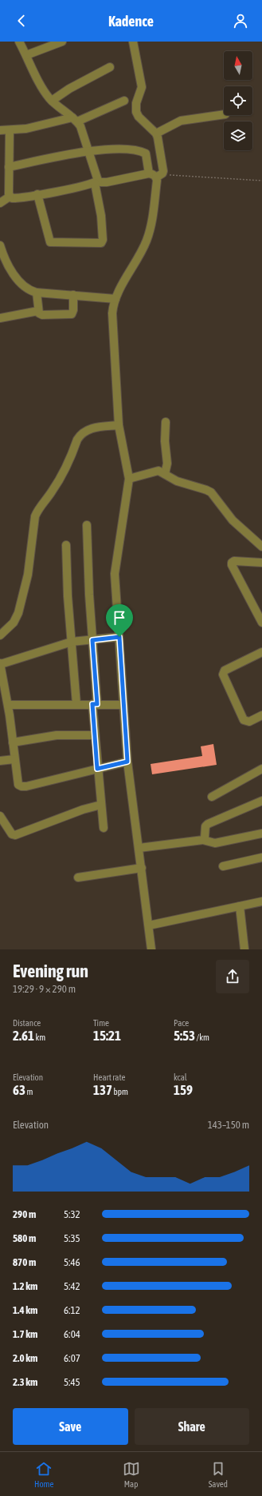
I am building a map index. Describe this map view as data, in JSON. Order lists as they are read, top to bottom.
{
  "north": "top",
  "page": {
    "header": "Kadence",
    "heading": ["Evening run", "19:29 · 9 × 290 m"],
    "stats": [
      ["Distance", "2.61 km"],
      ["Time", "15:21"],
      ["Pace", "5:53 /km"],
      ["Elevation", "63 m"],
      ["Heart rate", "137 bpm"],
      ["kcal", "159"]
    ],
    "chart": ["Elevation", "143–150 m"],
    "list": [
      {
        "name": "290 m",
        "note": "5:32"
      },
      {
        "name": "580 m",
        "note": "5:35"
      },
      {
        "name": "870 m",
        "note": "5:46"
      },
      {
        "name": "1.2 km",
        "note": "5:42"
      },
      {
        "name": "1.4 km",
        "note": "6:12"
      },
      {
        "name": "1.7 km",
        "note": "6:04"
      },
      {
        "name": "2.0 km",
        "note": "6:07"
      },
      {
        "name": "2.3 km",
        "note": "5:45"
      }
    ],
    "buttons": ["Save", "Share"],
    "tabs": ["Home", "Map", "Saved"]
  }
}
